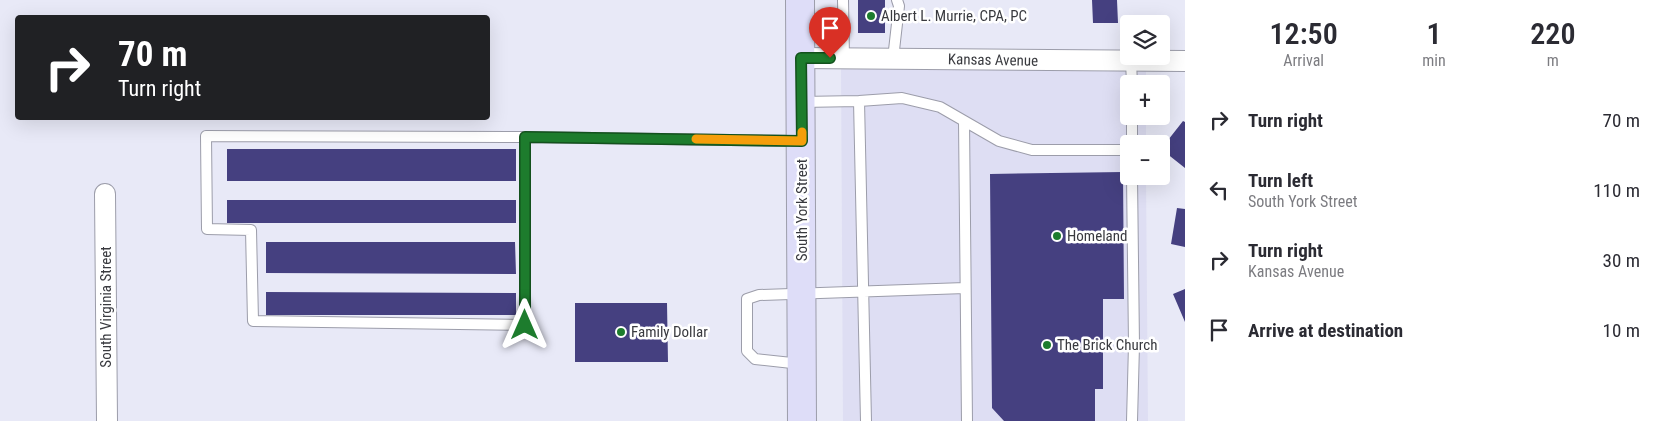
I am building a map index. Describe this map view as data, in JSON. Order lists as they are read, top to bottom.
{
  "streets": {
    "main road": ["South York Street"],
    "street": ["Kansas Avenue", "South Virginia Street"]
  },
  "crossings": [
    ["Kansas Avenue", "South York Street"]
  ],
  "places": [
    "Albert L. Murrie, CPA, PC",
    "Homeland",
    "Family Dollar",
    "The Brick Church"
  ],
  "page": {
    "eta": [
      "12:50",
      "Arrival",
      "1",
      "min",
      "220",
      "m"
    ],
    "map_buttons": ["+", "−"],
    "turn": ["70 m", "Turn right"],
    "list": [
      {
        "name": "Turn right",
        "value": "70 m"
      },
      {
        "name": "Turn left",
        "note": "South York Street",
        "value": "110 m"
      },
      {
        "name": "Turn right",
        "note": "Kansas Avenue",
        "value": "30 m"
      },
      {
        "name": "Arrive at destination",
        "value": "10 m"
      }
    ]
  }
}
